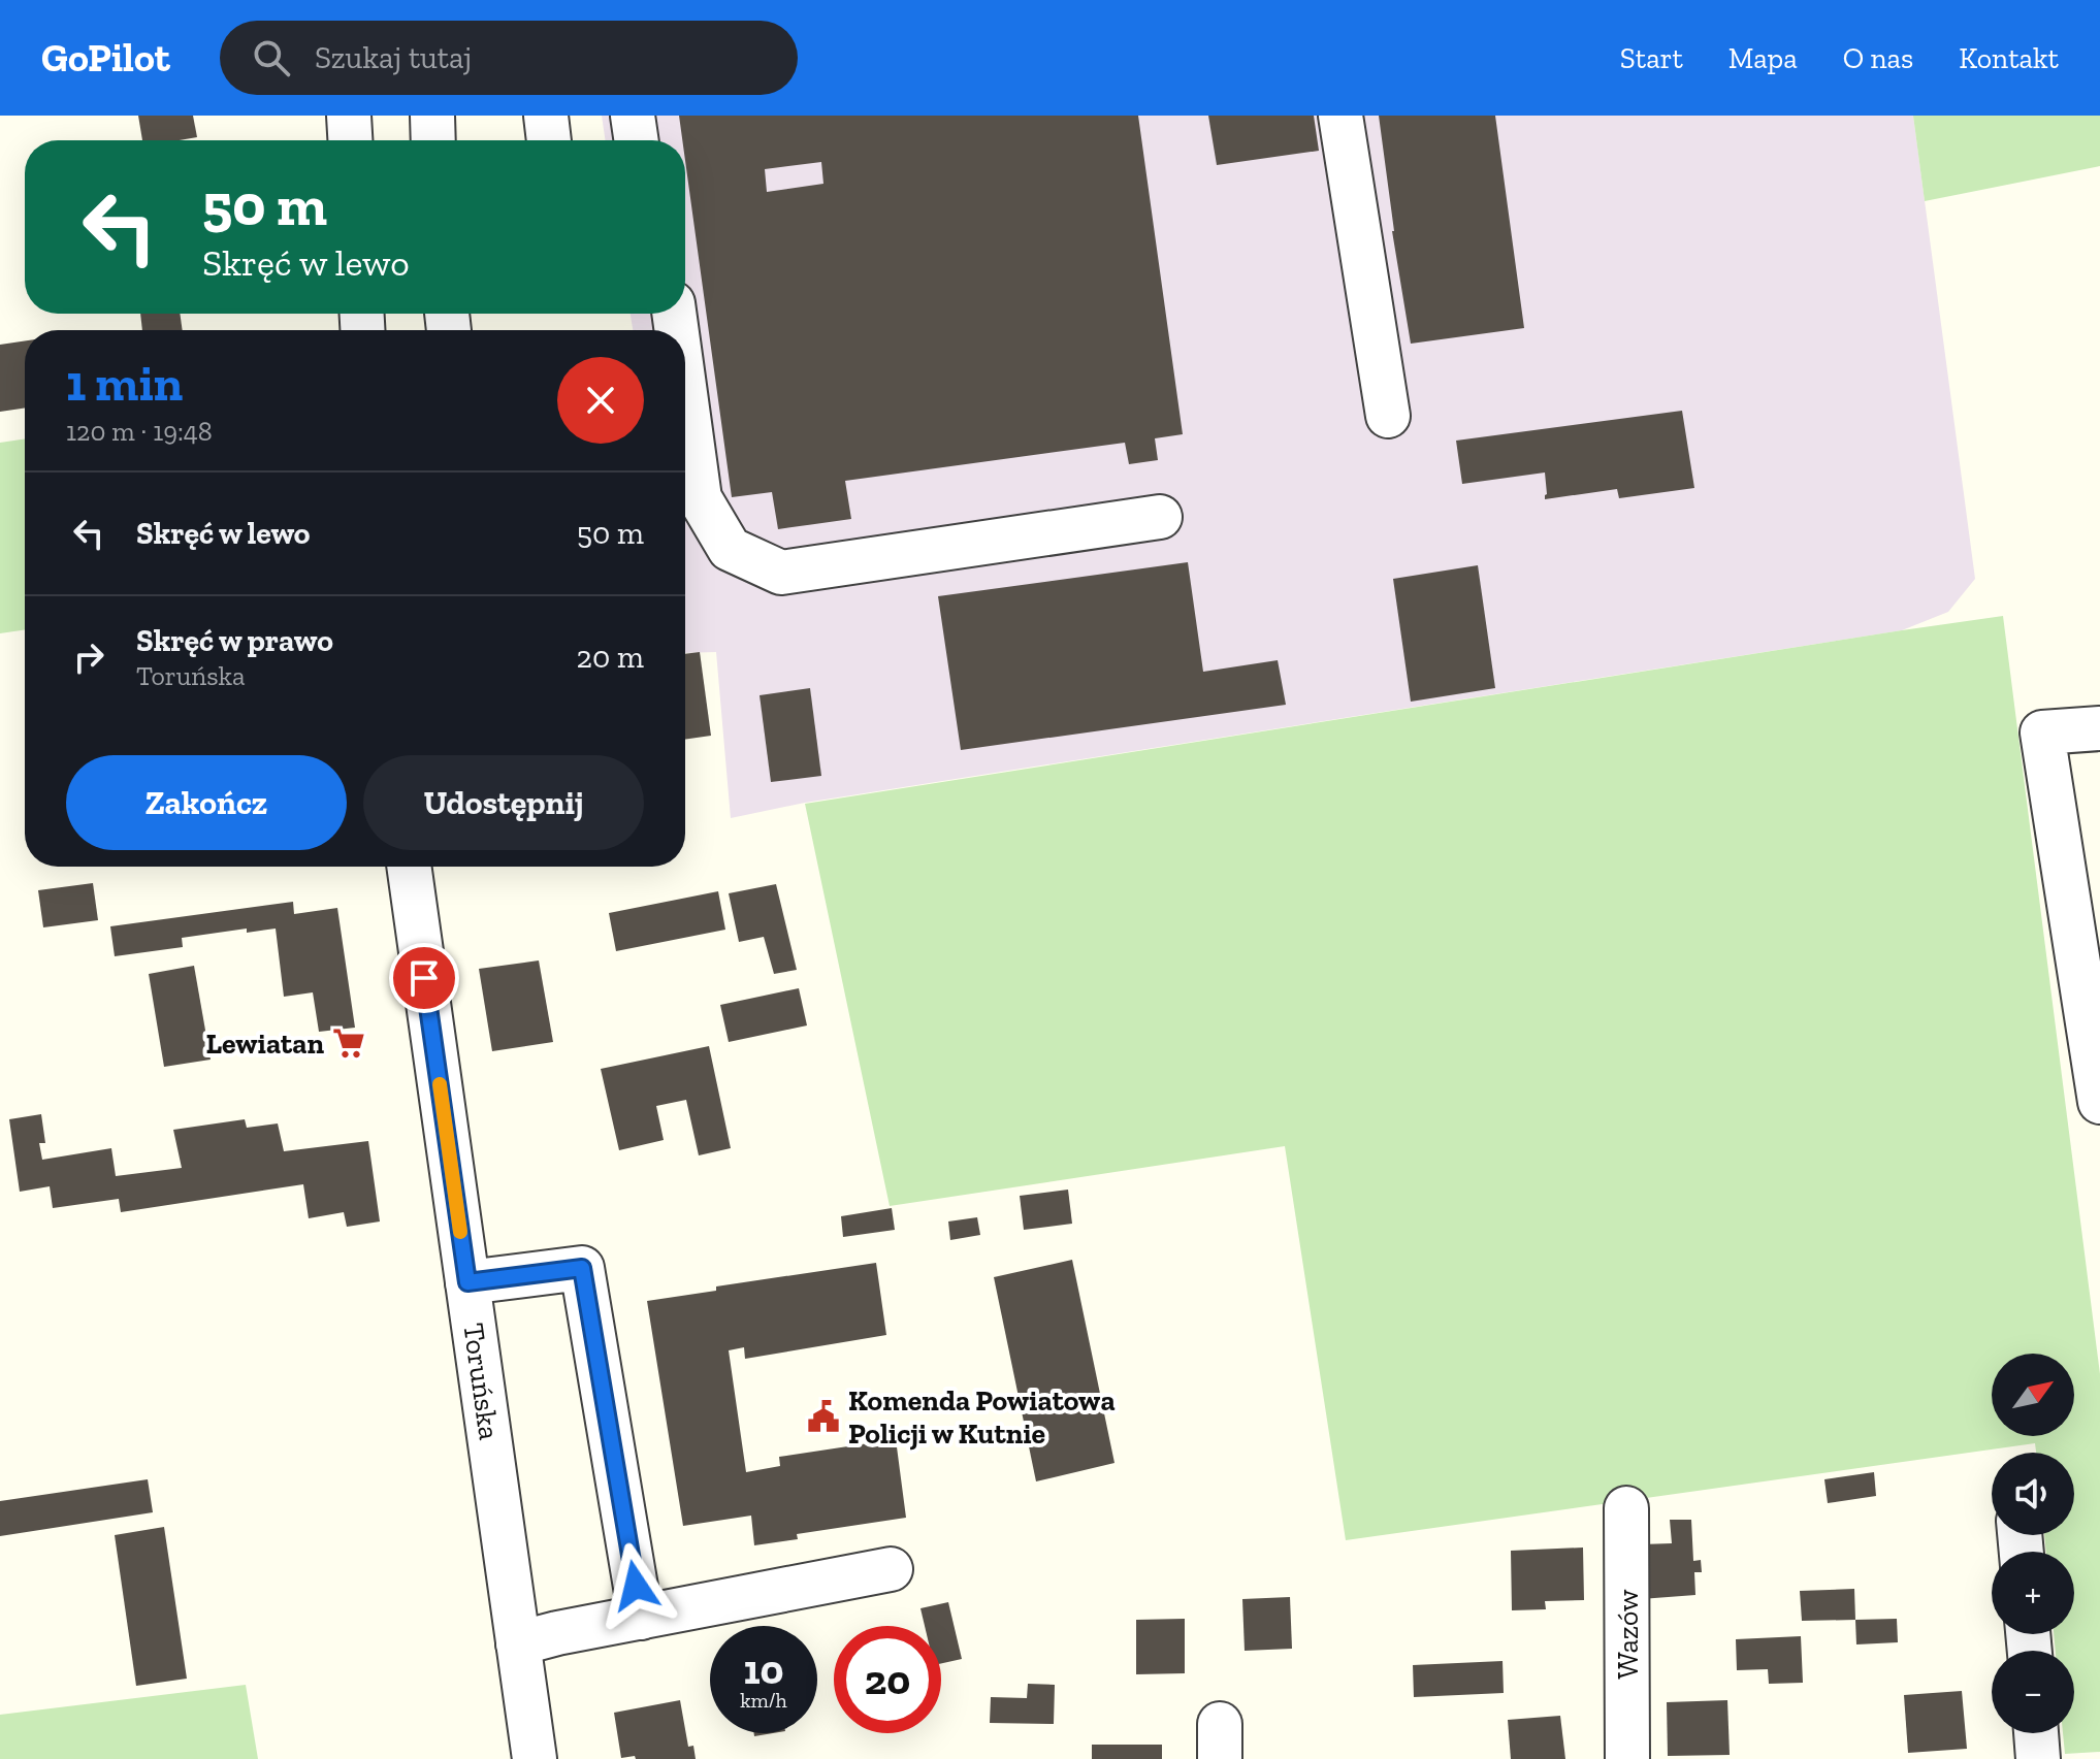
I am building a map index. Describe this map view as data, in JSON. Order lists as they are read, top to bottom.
{
  "streets": {
    "street": ["Toruńska", "Wazów"]
  },
  "places": {
    "supermarket": ["Lewiatan"],
    "public building": ["Komenda Powiatowa Policji w Kutnie"]
  },
  "north": "top right",
  "page": {
    "header": "GoPilot",
    "search": "Szukaj tutaj",
    "nav": [
      "Start",
      "Mapa",
      "O nas",
      "Kontakt"
    ],
    "turn": ["50 m", "Skręć w lewo"],
    "heading": ["1 min", "120 m · 19:48"],
    "list": [
      {
        "name": "Skręć w lewo",
        "value": "50 m"
      },
      {
        "name": "Skręć w prawo",
        "note": "Toruńska",
        "value": "20 m"
      }
    ],
    "buttons": ["Zakończ", "Udostępnij"],
    "map_buttons": ["+", "−"],
    "speed": "10 km/h",
    "limit": "20"
  }
}
